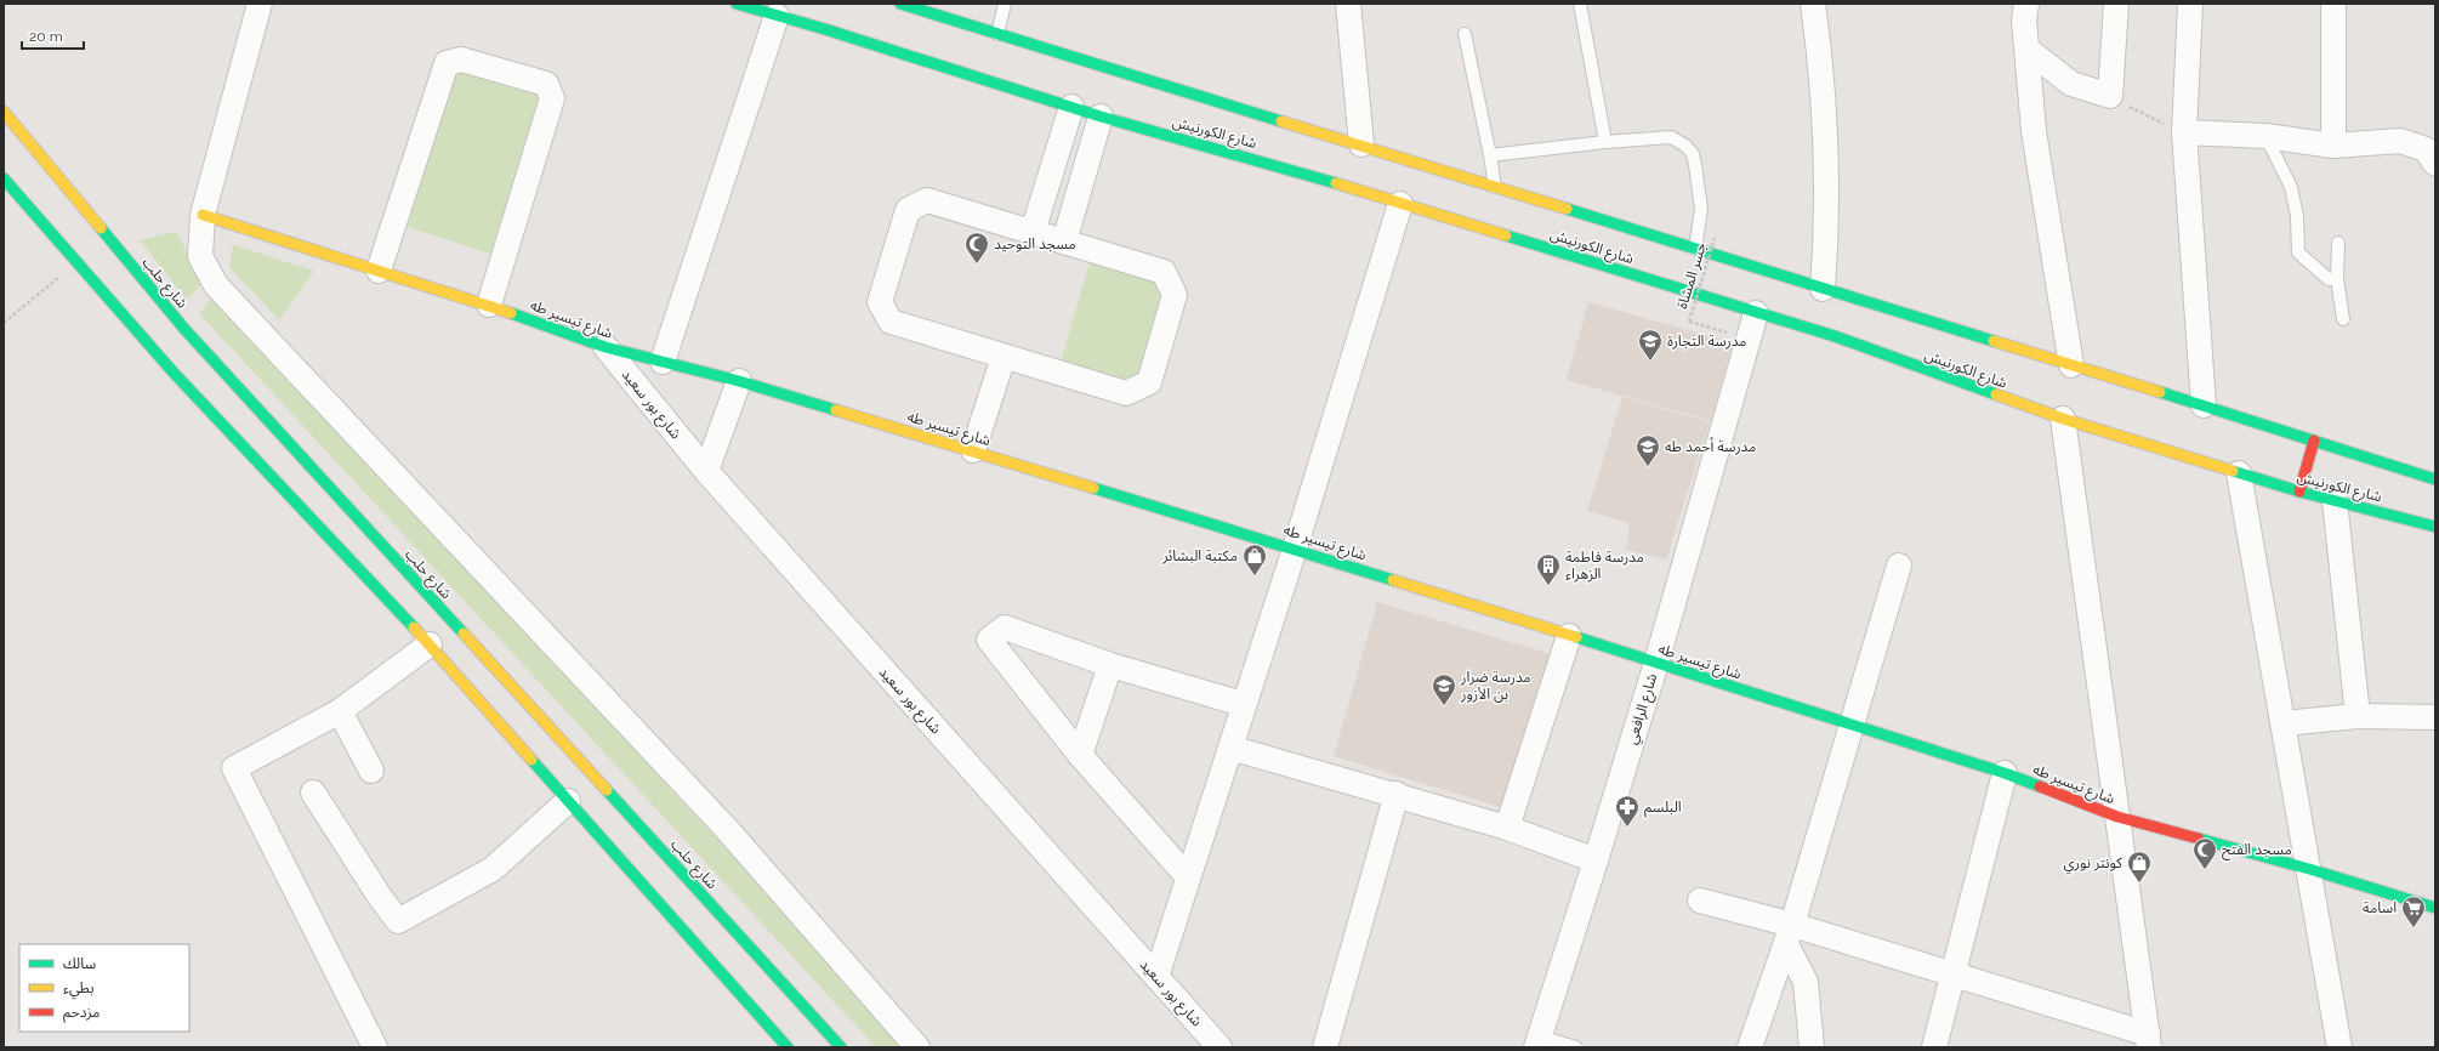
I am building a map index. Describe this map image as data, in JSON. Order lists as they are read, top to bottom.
{
  "streets": {
    "main road": ["شارع الكورنيش", "شارع حلب", "شارع تيسير طه"],
    "street": ["شارع بور سعيد", "شارع الرافعي"],
    "path": ["جسر المشاة"]
  },
  "crossings": [
    ["شارع الكورنيش", "شارع الرافعي"],
    ["شارع تيسير طه", "شارع بور سعيد"],
    ["شارع تيسير طه", "شارع الرافعي"]
  ],
  "places": {
    "mosque": ["مسجد التوحيد", "مسجد الفتح"],
    "school or university": ["مدرسة التجارة", "مدرسة أحمد طه", "مدرسة ضرار بن الأزور"],
    "shop": ["مكتبة البشائر", "كونتر نوري"],
    "building": ["مدرسة فاطمة الزهراء"],
    "pharmacy": ["البلسم"],
    "supermarket": ["اسامة"]
  },
  "legend": ["سالك", "بطيء", "مزدحم"],
  "scale_bar": "20 m"
}
